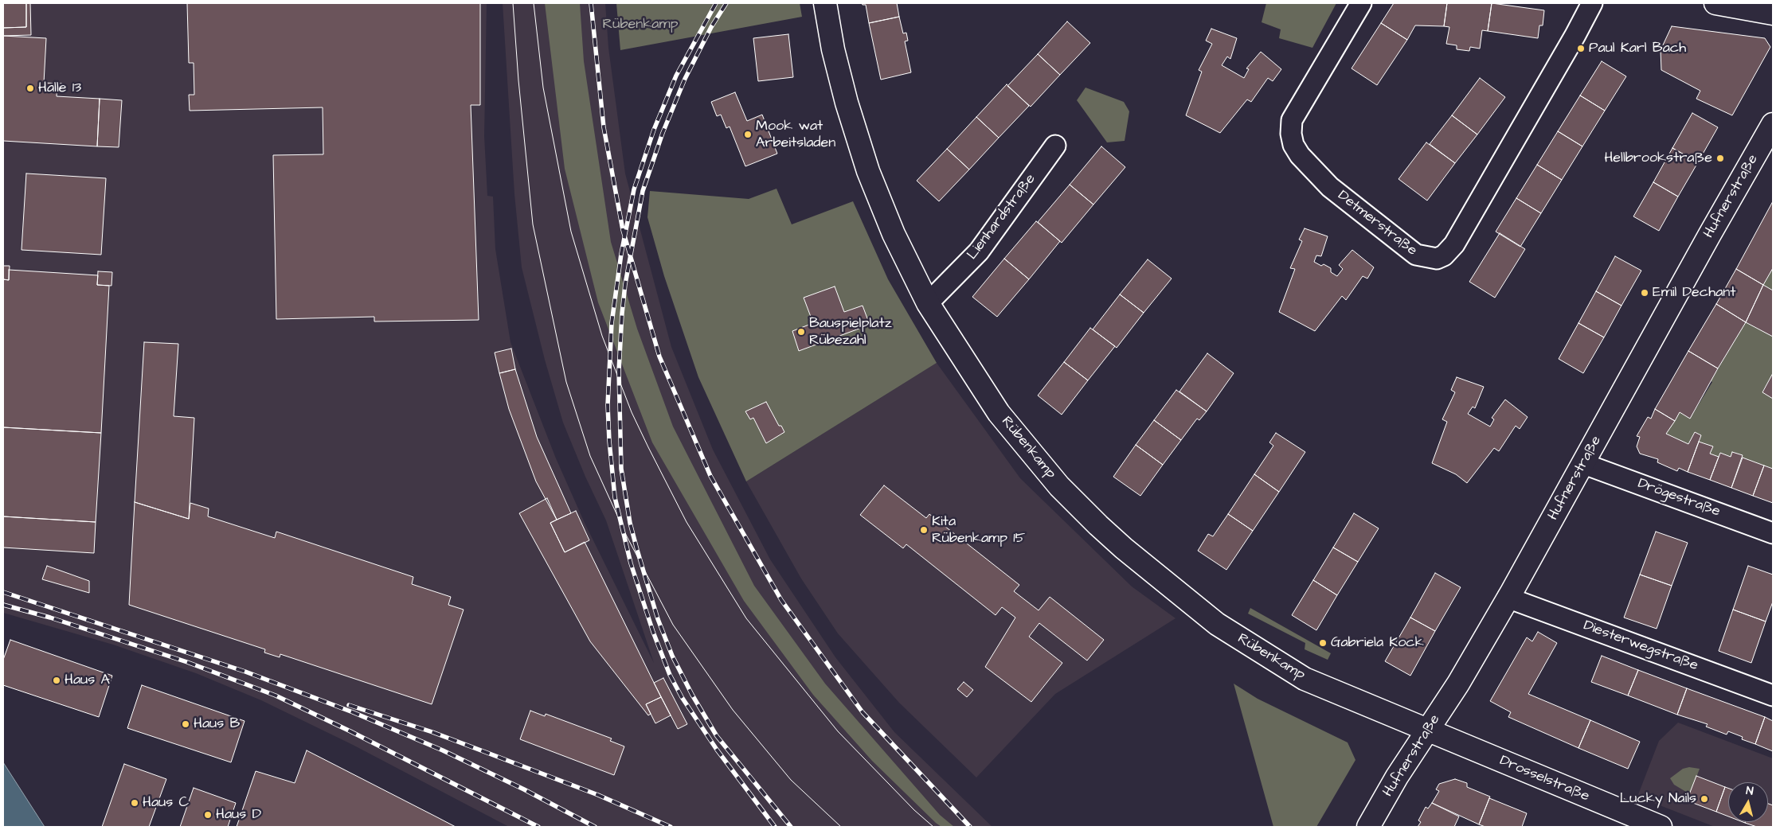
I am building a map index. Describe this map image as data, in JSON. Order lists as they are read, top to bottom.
{
  "streets": {
    "main road": ["Hufnerstraße", "Rübenkamp", "Drosselstraße"],
    "street": [
      "Lienhardstraße",
      "Detmerstraße",
      "Drögestraße",
      "Diesterwegstraße"
    ]
  },
  "crossings": [
    ["Hufnerstraße", "Rübenkamp"],
    ["Hufnerstraße", "Drögestraße"],
    ["Hufnerstraße", "Diesterwegstraße"],
    ["Hufnerstraße", "Drosselstraße"],
    ["Lienhardstraße", "Rübenkamp"],
    ["Rübenkamp", "Drosselstraße"]
  ],
  "parks": ["Rübenkamp"],
  "places": [
    "Paul Karl Bach",
    "Halle 13",
    "Mook wat Arbeitsladen",
    "Hellbrookstraße",
    "Emil Dechant",
    "Bauspielplatz Rübezahl",
    "Kita Rübenkamp 15",
    "Gabriela Kock",
    "Haus A",
    "Haus B",
    "Lucky Nails",
    "Haus C",
    "Haus D"
  ],
  "north": "top"
}
